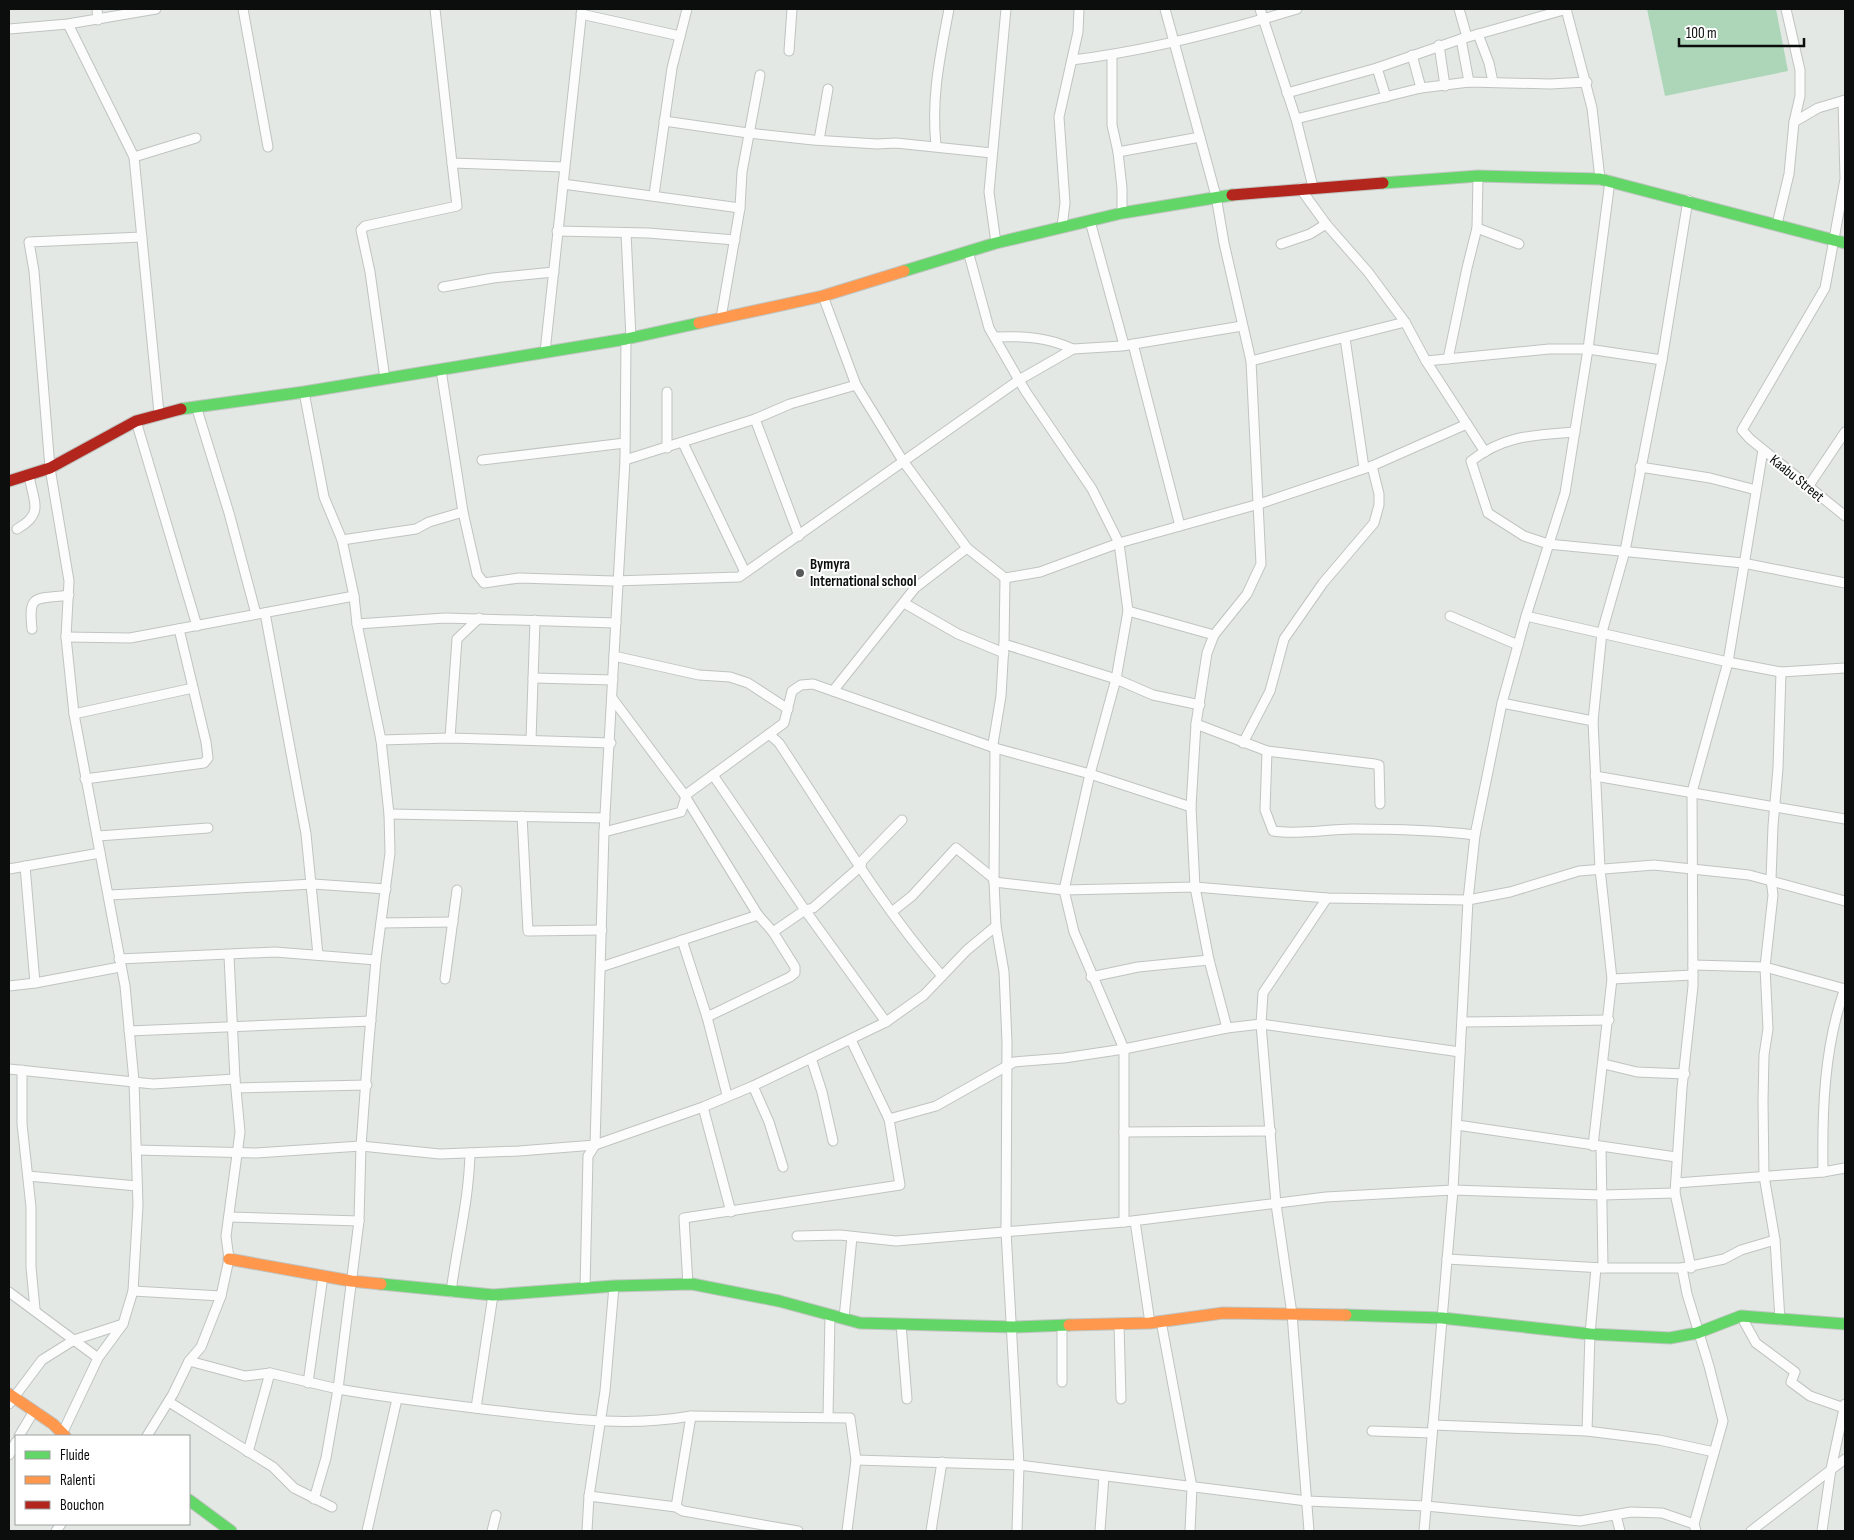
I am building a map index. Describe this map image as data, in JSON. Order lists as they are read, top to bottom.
{
  "streets": {
    "street": ["Kaabu Street"]
  },
  "places": ["Bymyra International school"],
  "legend": ["Fluide", "Ralenti", "Bouchon"],
  "scale_bar": "100 m"
}
